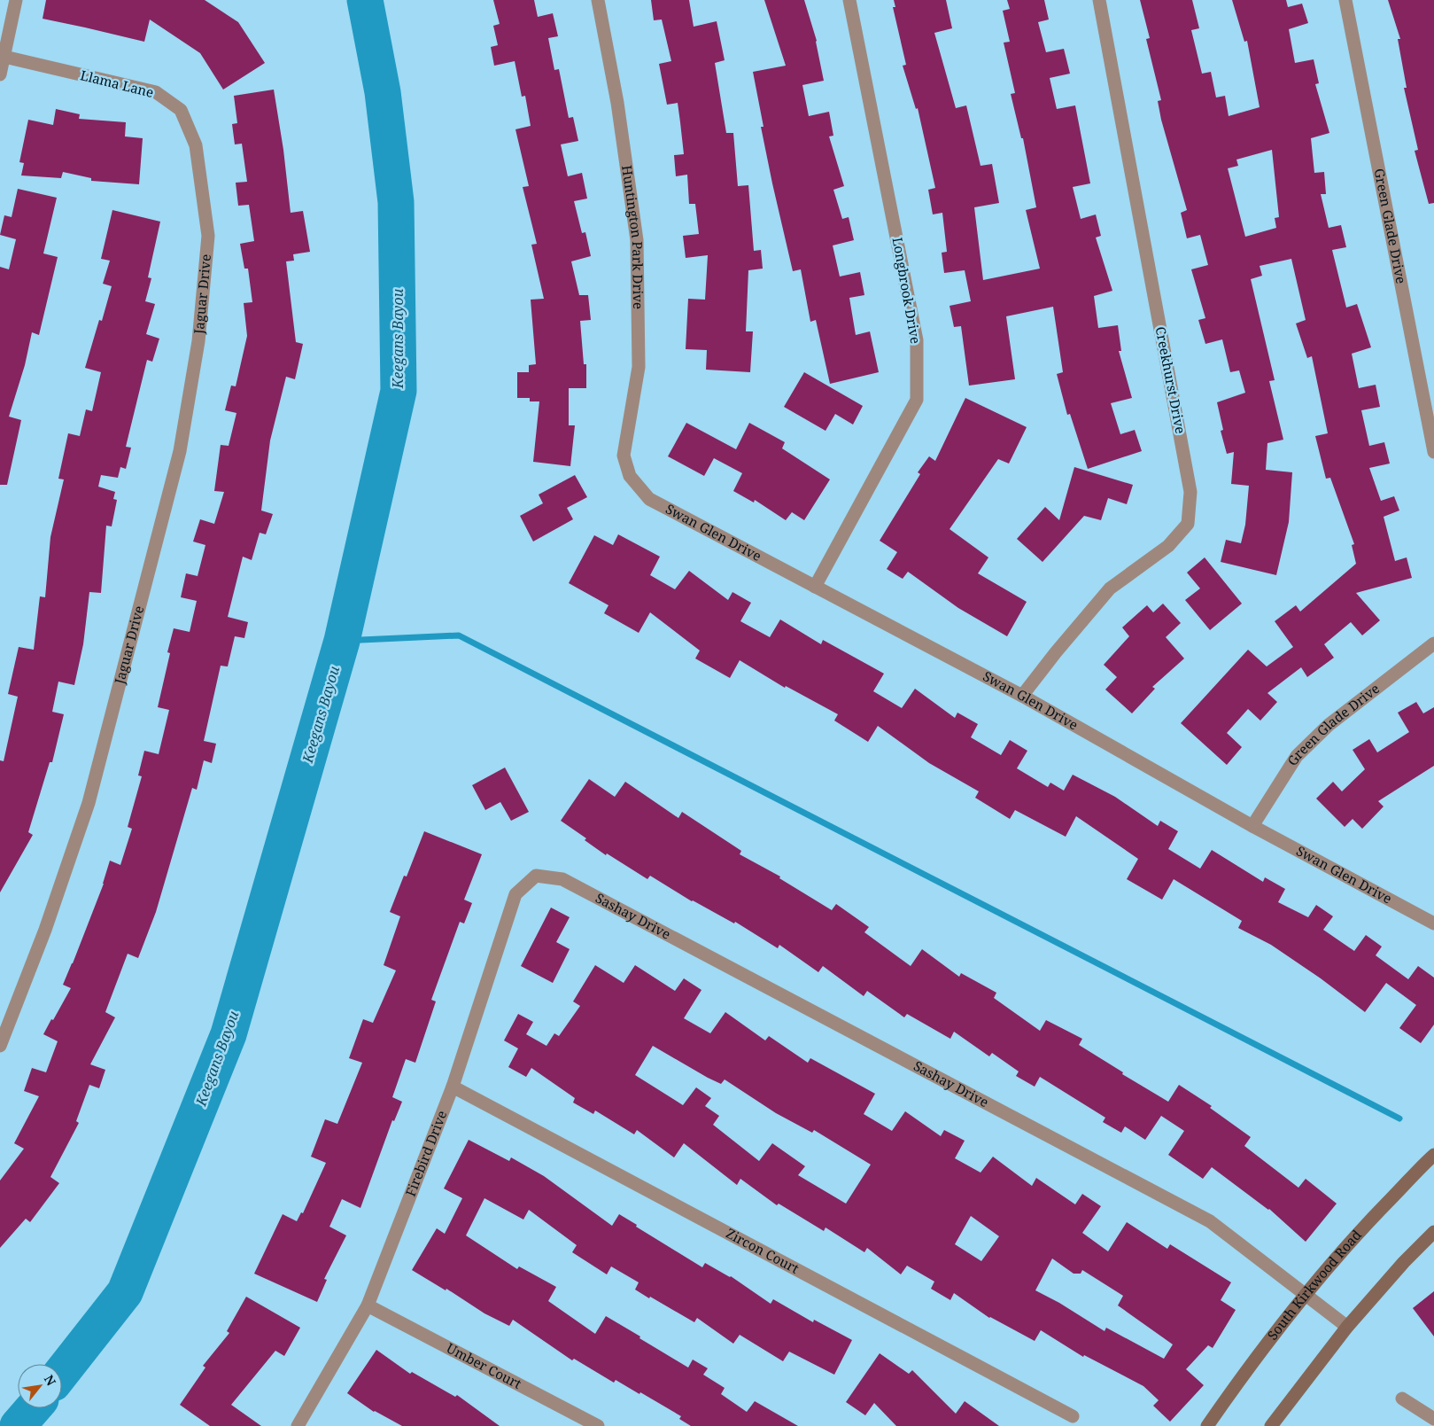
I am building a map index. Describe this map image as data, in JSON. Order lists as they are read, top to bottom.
{
  "streets": {
    "main road": ["South Kirkwood Road"],
    "street": [
      "Llama Lane",
      "Green Glade Drive",
      "Huntington Park Drive",
      "Longbrook Drive",
      "Jaguar Drive",
      "Creekhurst Drive",
      "Swan Glen Drive",
      "Sashay Drive",
      "Firebird Drive",
      "Zircon Court",
      "Umber Court"
    ]
  },
  "crossings": [
    ["Llama Lane", "Jaguar Drive"],
    ["Green Glade Drive", "Swan Glen Drive"],
    ["Huntington Park Drive", "Swan Glen Drive"],
    ["Longbrook Drive", "Swan Glen Drive"],
    ["Creekhurst Drive", "Swan Glen Drive"],
    ["Sashay Drive", "Firebird Drive"],
    ["Sashay Drive", "South Kirkwood Road"],
    ["Firebird Drive", "Zircon Court"],
    ["Firebird Drive", "Umber Court"]
  ],
  "water": ["Keegans Bayou"],
  "north": "top right"
}
